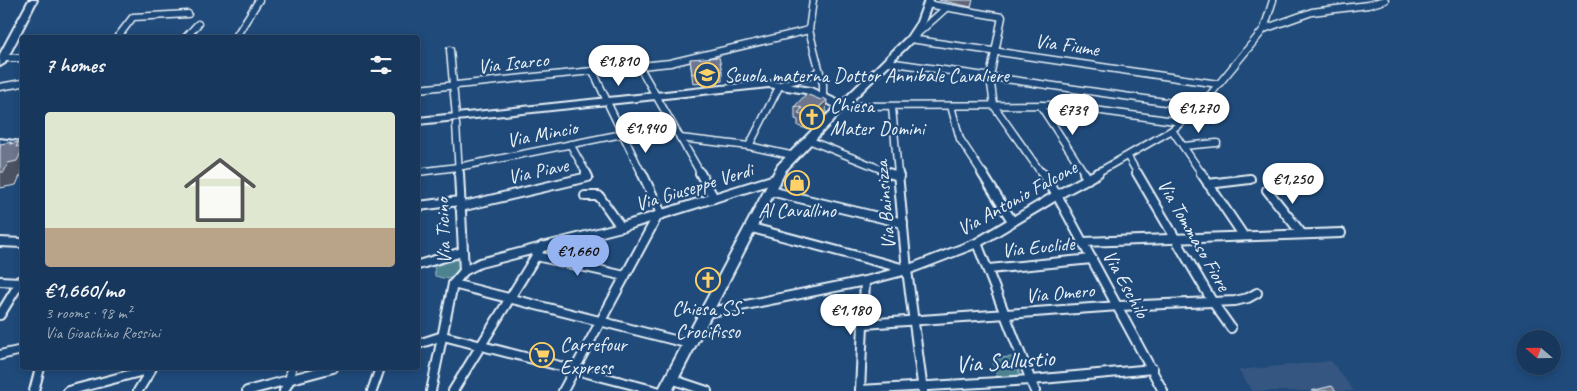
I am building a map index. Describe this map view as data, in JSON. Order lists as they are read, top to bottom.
{
  "streets": {
    "street": [
      "Via Fiume",
      "Via Isarco",
      "Via Mincio",
      "Via Piave",
      "Via Giuseppe Verdi",
      "Via Antonio Falcone",
      "Via Bainsizza",
      "Via Ticino",
      "Via Tommaso Fiore",
      "Via Euclide",
      "Via Eschilo",
      "Via Omero",
      "Via Sallustio"
    ]
  },
  "crossings": [
    ["Via Fiume", "Via Antonio Falcone"],
    ["Via Isarco", "Via Ticino"],
    ["Via Mincio", "Via Piave"],
    ["Via Mincio", "Via Ticino"],
    ["Via Piave", "Via Ticino"],
    ["Via Giuseppe Verdi", "Via Ticino"],
    ["Via Antonio Falcone", "Via Bainsizza"],
    ["Via Antonio Falcone", "Via Tommaso Fiore"],
    ["Via Antonio Falcone", "Via Eschilo"],
    ["Via Bainsizza", "Via Omero"],
    ["Via Bainsizza", "Via Sallustio"],
    ["Via Tommaso Fiore", "Via Omero"],
    ["Via Euclide", "Via Eschilo"],
    ["Via Eschilo", "Via Omero"],
    ["Via Eschilo", "Via Sallustio"]
  ],
  "places": {
    "school or university": ["Scuola materna Dottor Annibale Cavaliere"],
    "church": ["Chiesa Mater Domini", "Chiesa SS. Crocifisso"],
    "shop": ["Al Cavallino"],
    "supermarket": ["Carrefour Express"]
  },
  "north": "left",
  "page": {
    "heading": "7 homes",
    "price": [
      "€1,810",
      "€1,270",
      "€739",
      "€1,940",
      "€1,250",
      "€1,660",
      "€1,180"
    ],
    "list": [
      {
        "name": "€1,660/mo",
        "note": "3 rooms · 98 m² · Via Gioachino Rossini"
      }
    ]
  }
}
